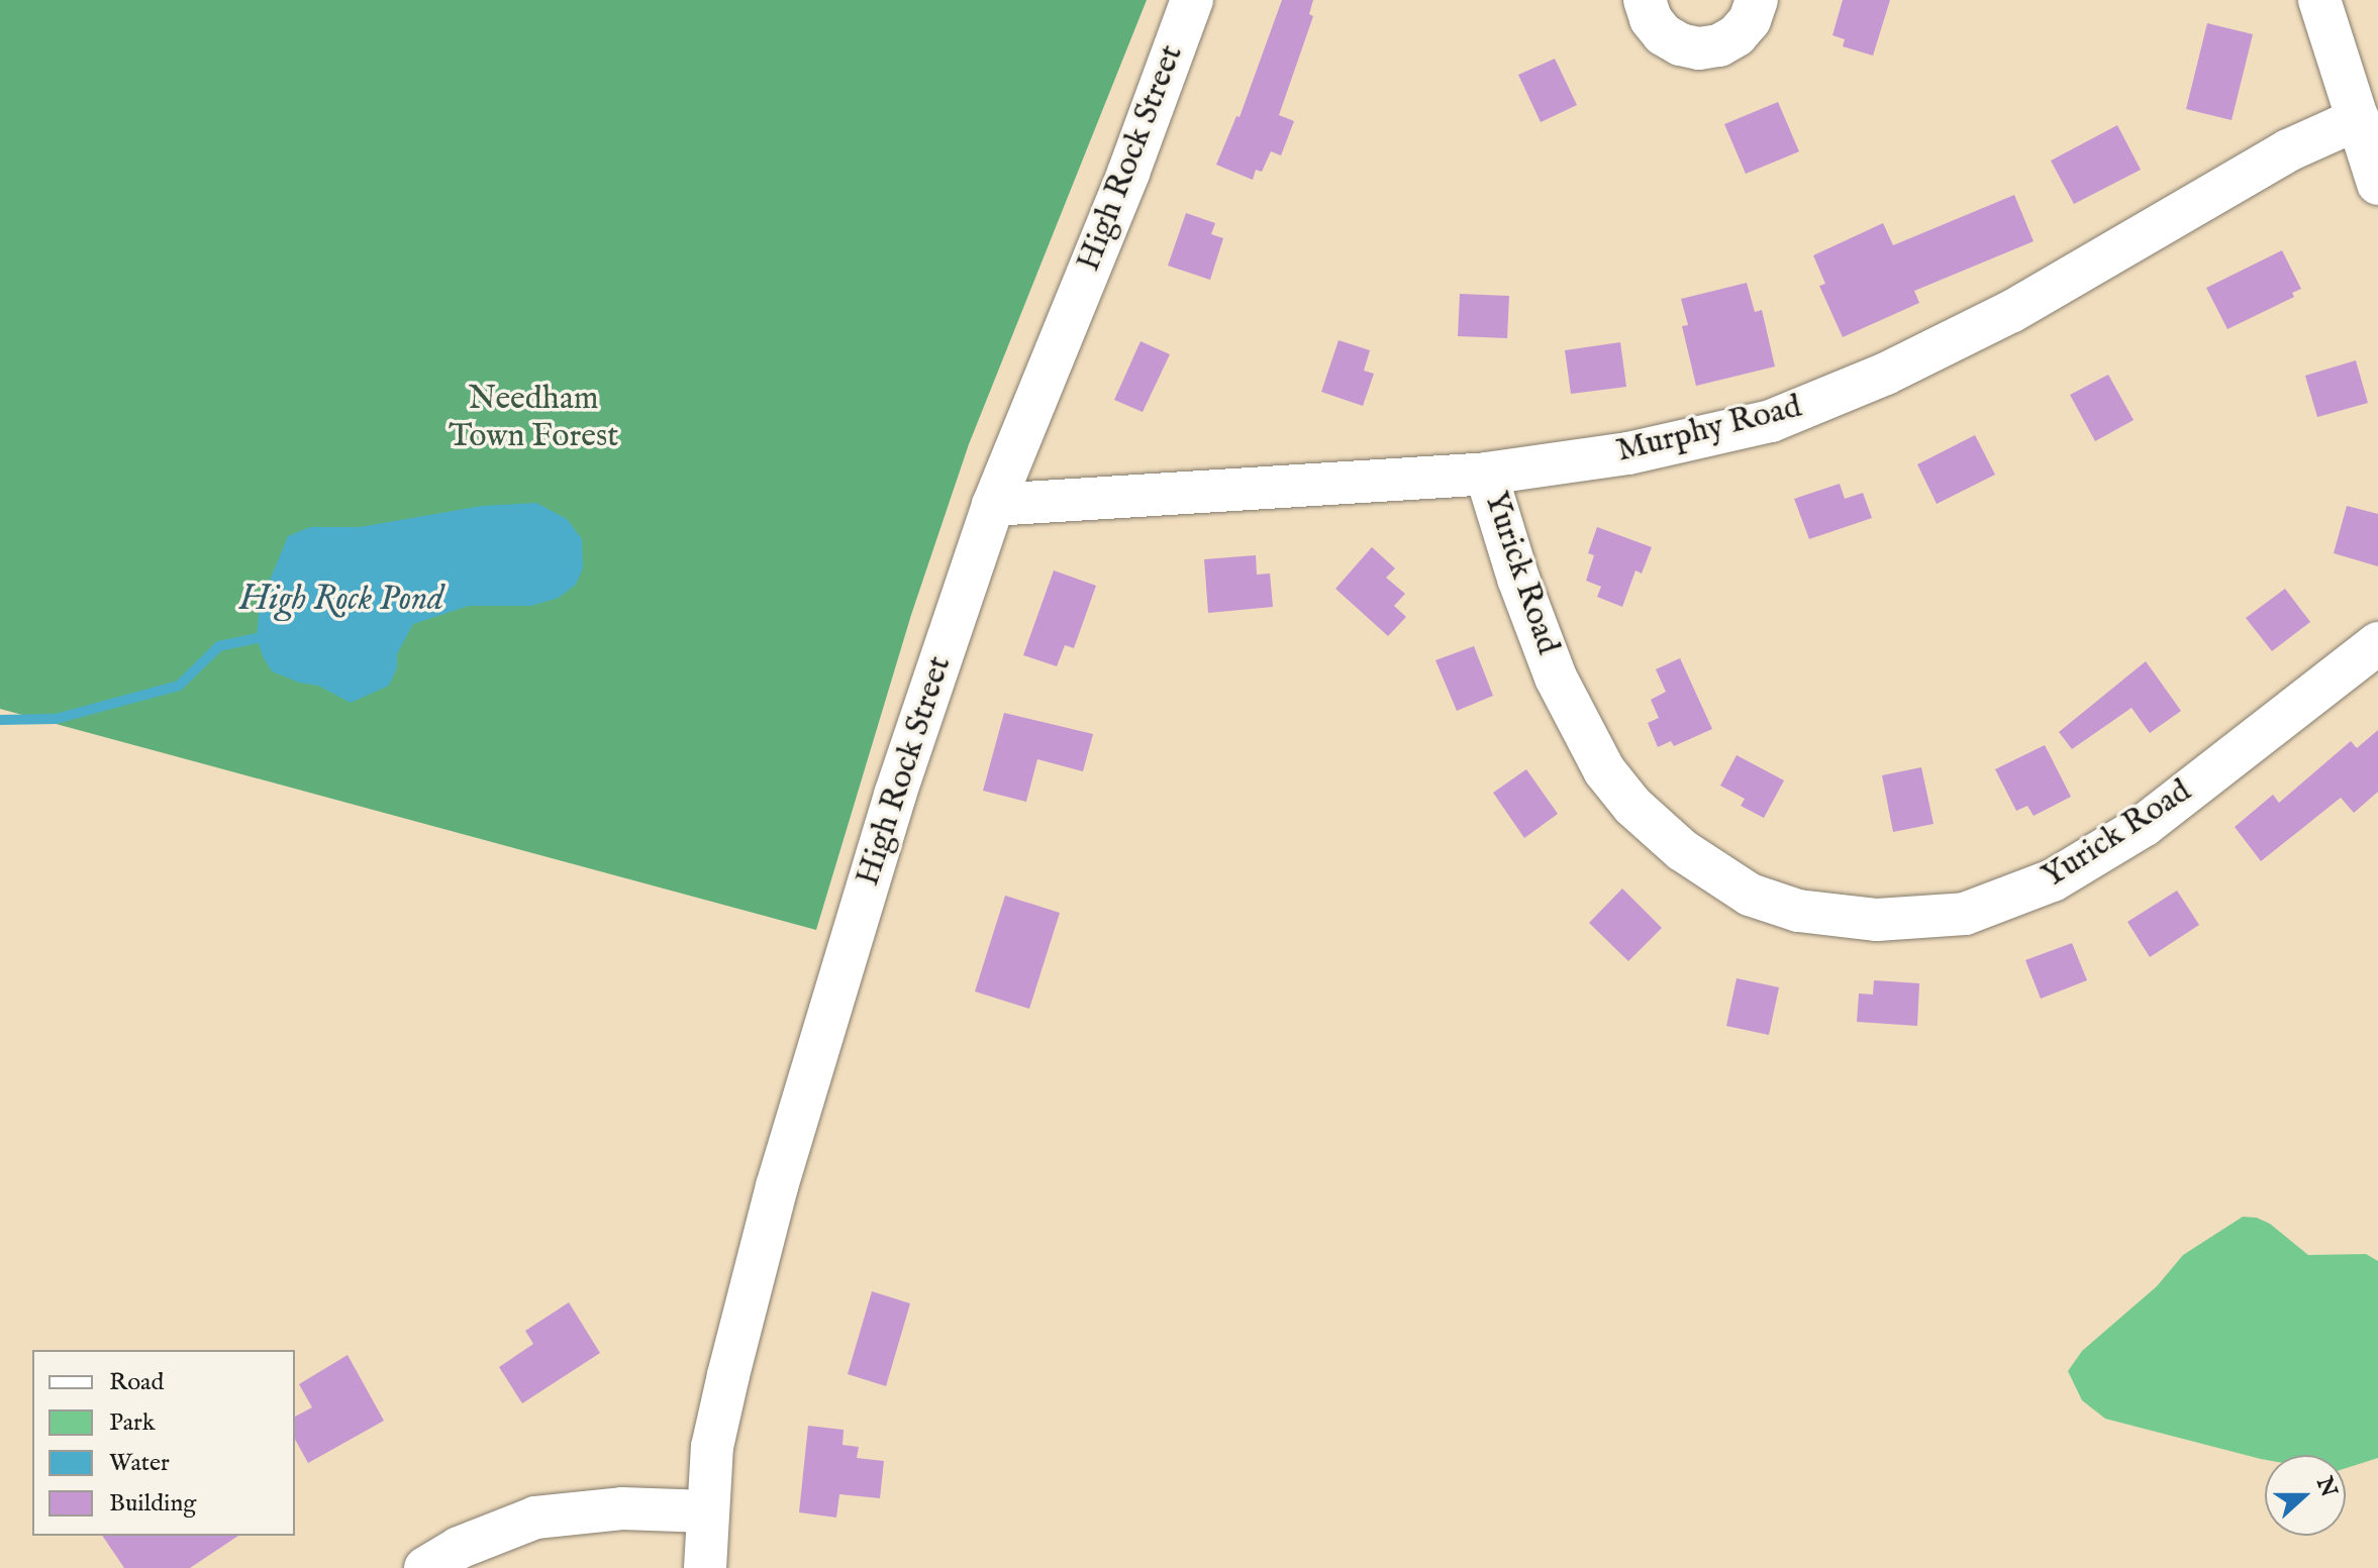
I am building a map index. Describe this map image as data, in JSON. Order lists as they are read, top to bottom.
{
  "streets": {
    "street": ["High Rock Street", "Murphy Road", "Yurick Road"]
  },
  "crossings": [
    ["High Rock Street", "Murphy Road"],
    ["Murphy Road", "Yurick Road"]
  ],
  "water": ["High Rock Pond"],
  "parks": ["Needham Town Forest"],
  "legend": [
    "Road",
    "Park",
    "Water",
    "Building"
  ],
  "north": "right"
}
